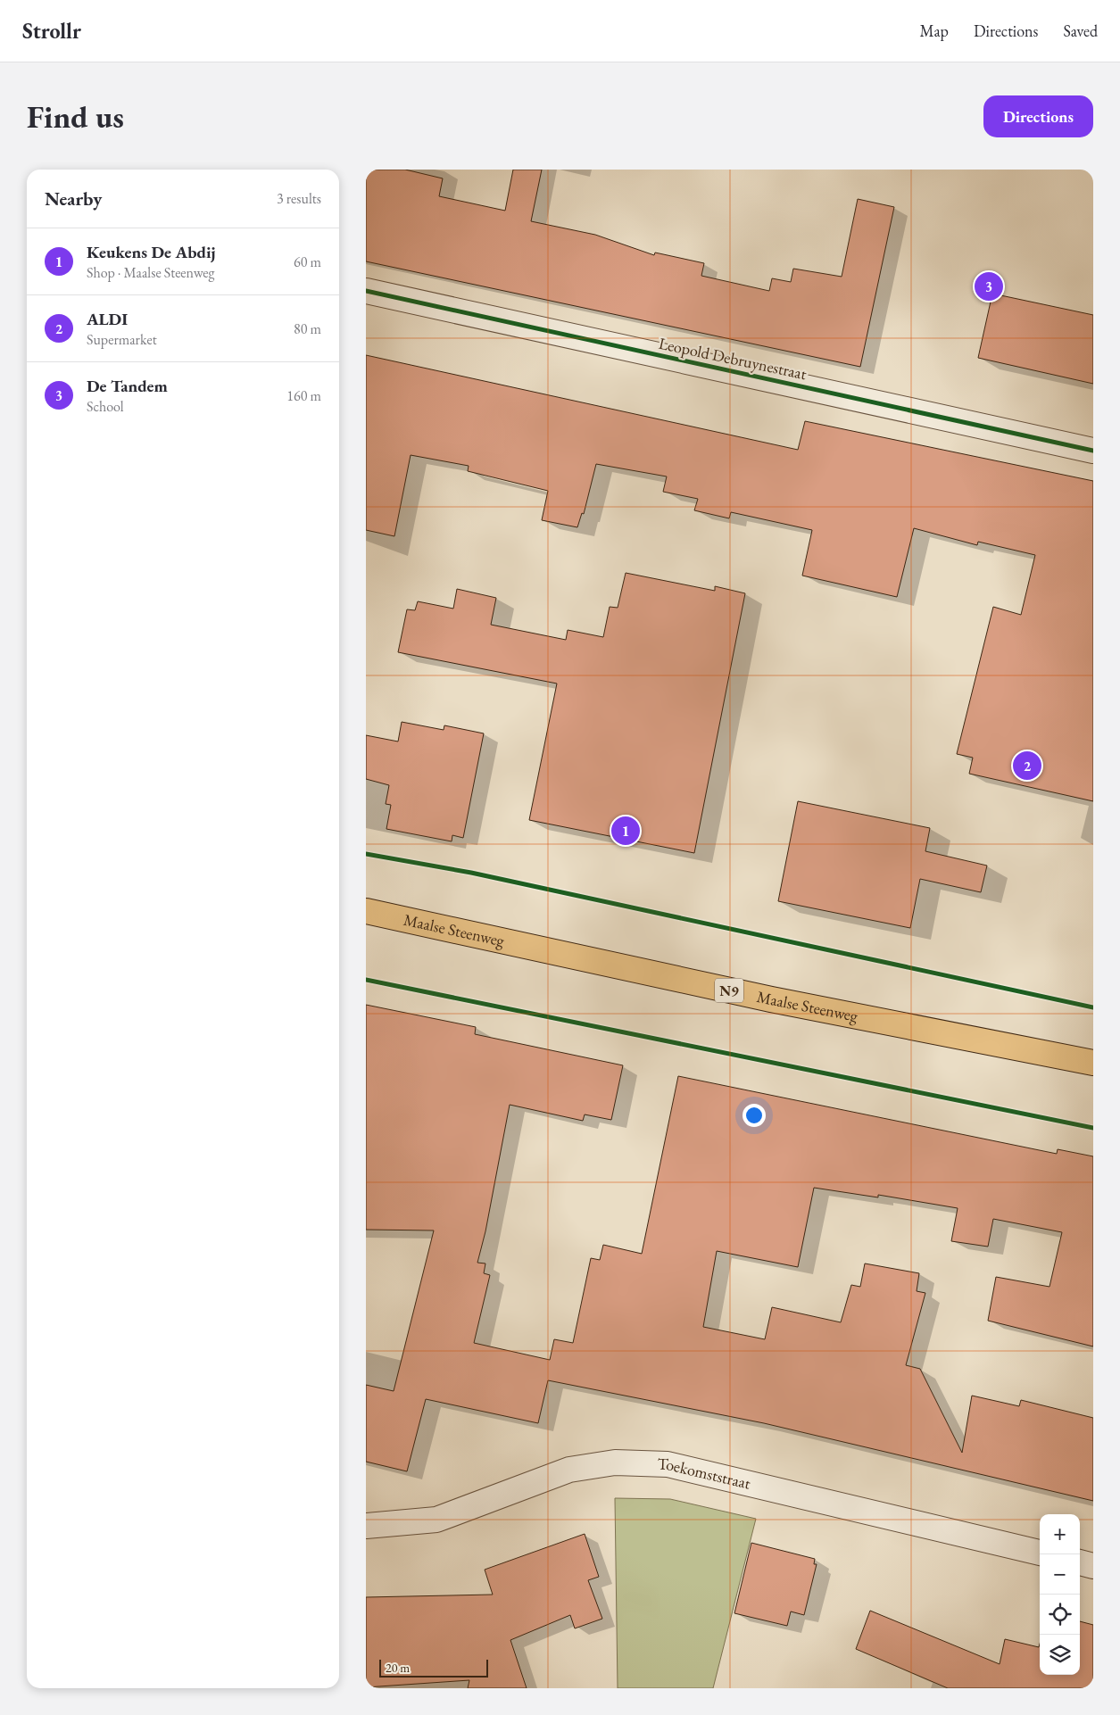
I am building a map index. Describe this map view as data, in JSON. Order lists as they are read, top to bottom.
{
  "streets": {
    "main road": ["Maalse Steenweg", "N9"],
    "street": ["Leopold Debruynestraat", "Toekomststraat"]
  },
  "scale_bar": "20 m",
  "page": {
    "header": "Strollr",
    "nav": ["Map", "Directions", "Saved"],
    "buttons": "Directions",
    "title": "Find us",
    "heading": ["Nearby", "3 results"],
    "list": [
      {
        "mark": "1",
        "name": "Keukens De Abdij",
        "note": "Shop · Maalse Steenweg",
        "value": "60 m"
      },
      {
        "mark": "2",
        "name": "ALDI",
        "note": "Supermarket",
        "value": "80 m"
      },
      {
        "mark": "3",
        "name": "De Tandem",
        "note": "School",
        "value": "160 m"
      }
    ],
    "pins": ["3", "2", "1"],
    "map_buttons": ["+", "−"],
    "scale": "20 m"
  }
}
